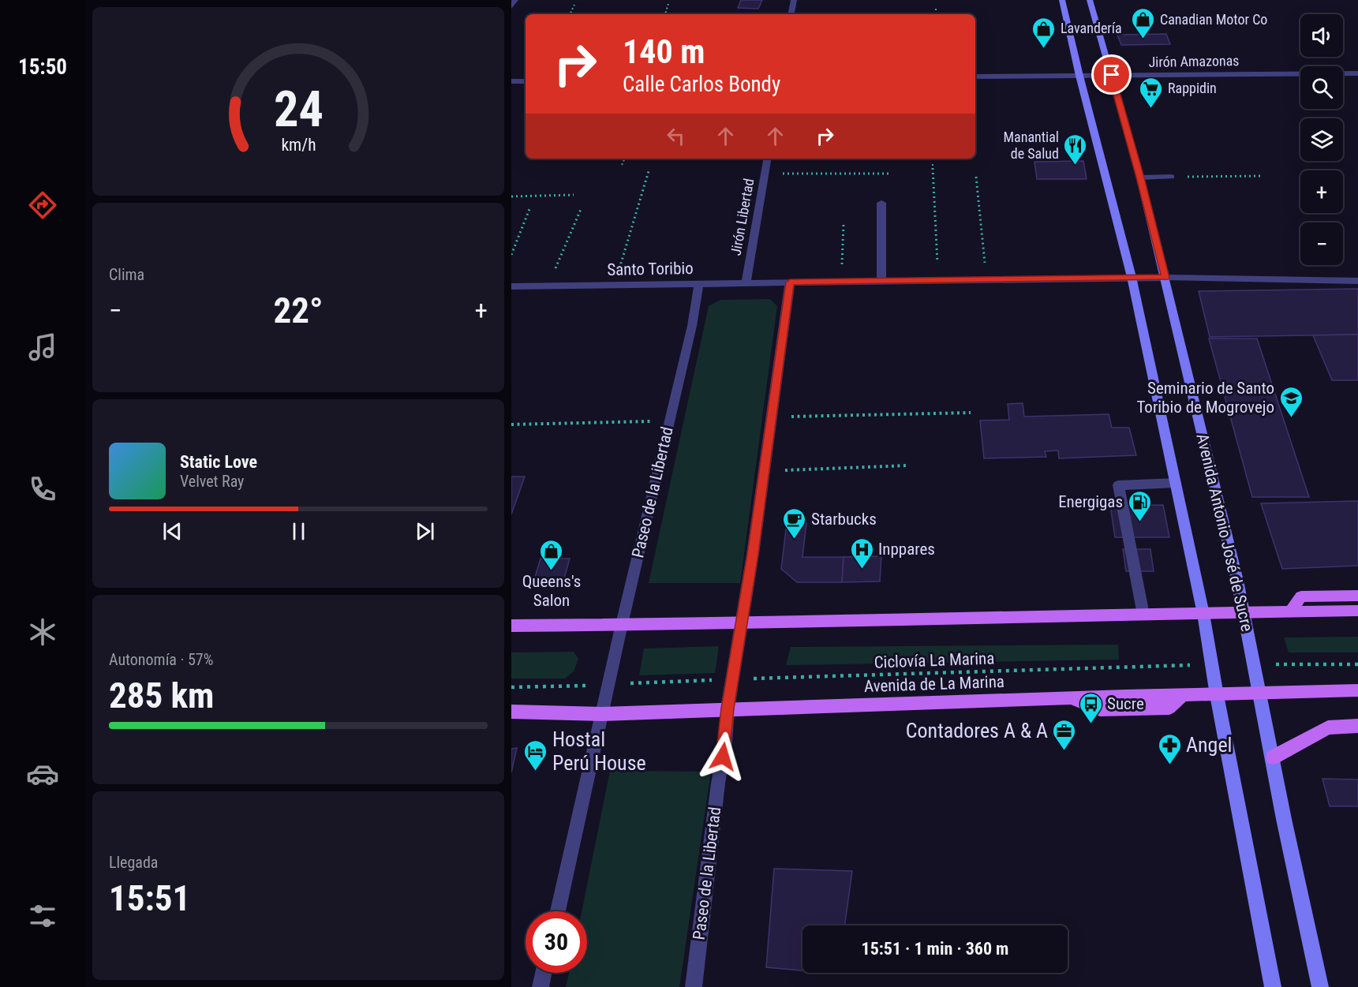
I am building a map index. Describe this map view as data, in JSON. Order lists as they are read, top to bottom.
{
  "streets": {
    "main road": ["Avenida Antonio José de Sucre", "Avenida de La Marina"],
    "street": [
      "Jirón Amazonas",
      "Jirón Libertad",
      "Santo Toribio",
      "Paseo de la Libertad"
    ],
    "path": ["Ciclovía La Marina"]
  },
  "crossings": [
    ["Jirón Amazonas", "Avenida Antonio José de Sucre"],
    ["Jirón Libertad", "Santo Toribio"],
    ["Santo Toribio", "Paseo de la Libertad"],
    ["Santo Toribio", "Avenida Antonio José de Sucre"],
    ["Paseo de la Libertad", "Ciclovía La Marina"],
    ["Paseo de la Libertad", "Avenida de La Marina"]
  ],
  "places": {
    "shop": ["Canadian Motor Co", "Lavandería", "Queens's Salon"],
    "supermarket": ["Rappidin"],
    "restaurant": ["Manantial de Salud"],
    "school or university": ["Seminario de Santo Toribio de Mogrovejo"],
    "fuel station": ["Energigas"],
    "cafe": ["Starbucks"],
    "hospital": ["Inppares"],
    "bus stop": ["Sucre"],
    "office": ["Contadores A & A"],
    "pharmacy": ["Angel"],
    "hotel": ["Hostal Perú House"]
  },
  "page": {
    "tabs": "15:50",
    "map_buttons": ["+", "−"],
    "turn": ["140 m", "Calle Carlos Bondy"],
    "tile": [
      "Clima",
      ["Autonomía · 57%", "285 km"],
      ["Llegada", "15:51"]
    ],
    "heat": ["−", "22°", "+"],
    "song": ["Static Love", "Velvet Ray"],
    "limit": "30",
    "trip": "15:51 · 1 min · 360 m",
    "gauge": ["24", "km/h"]
  }
}
